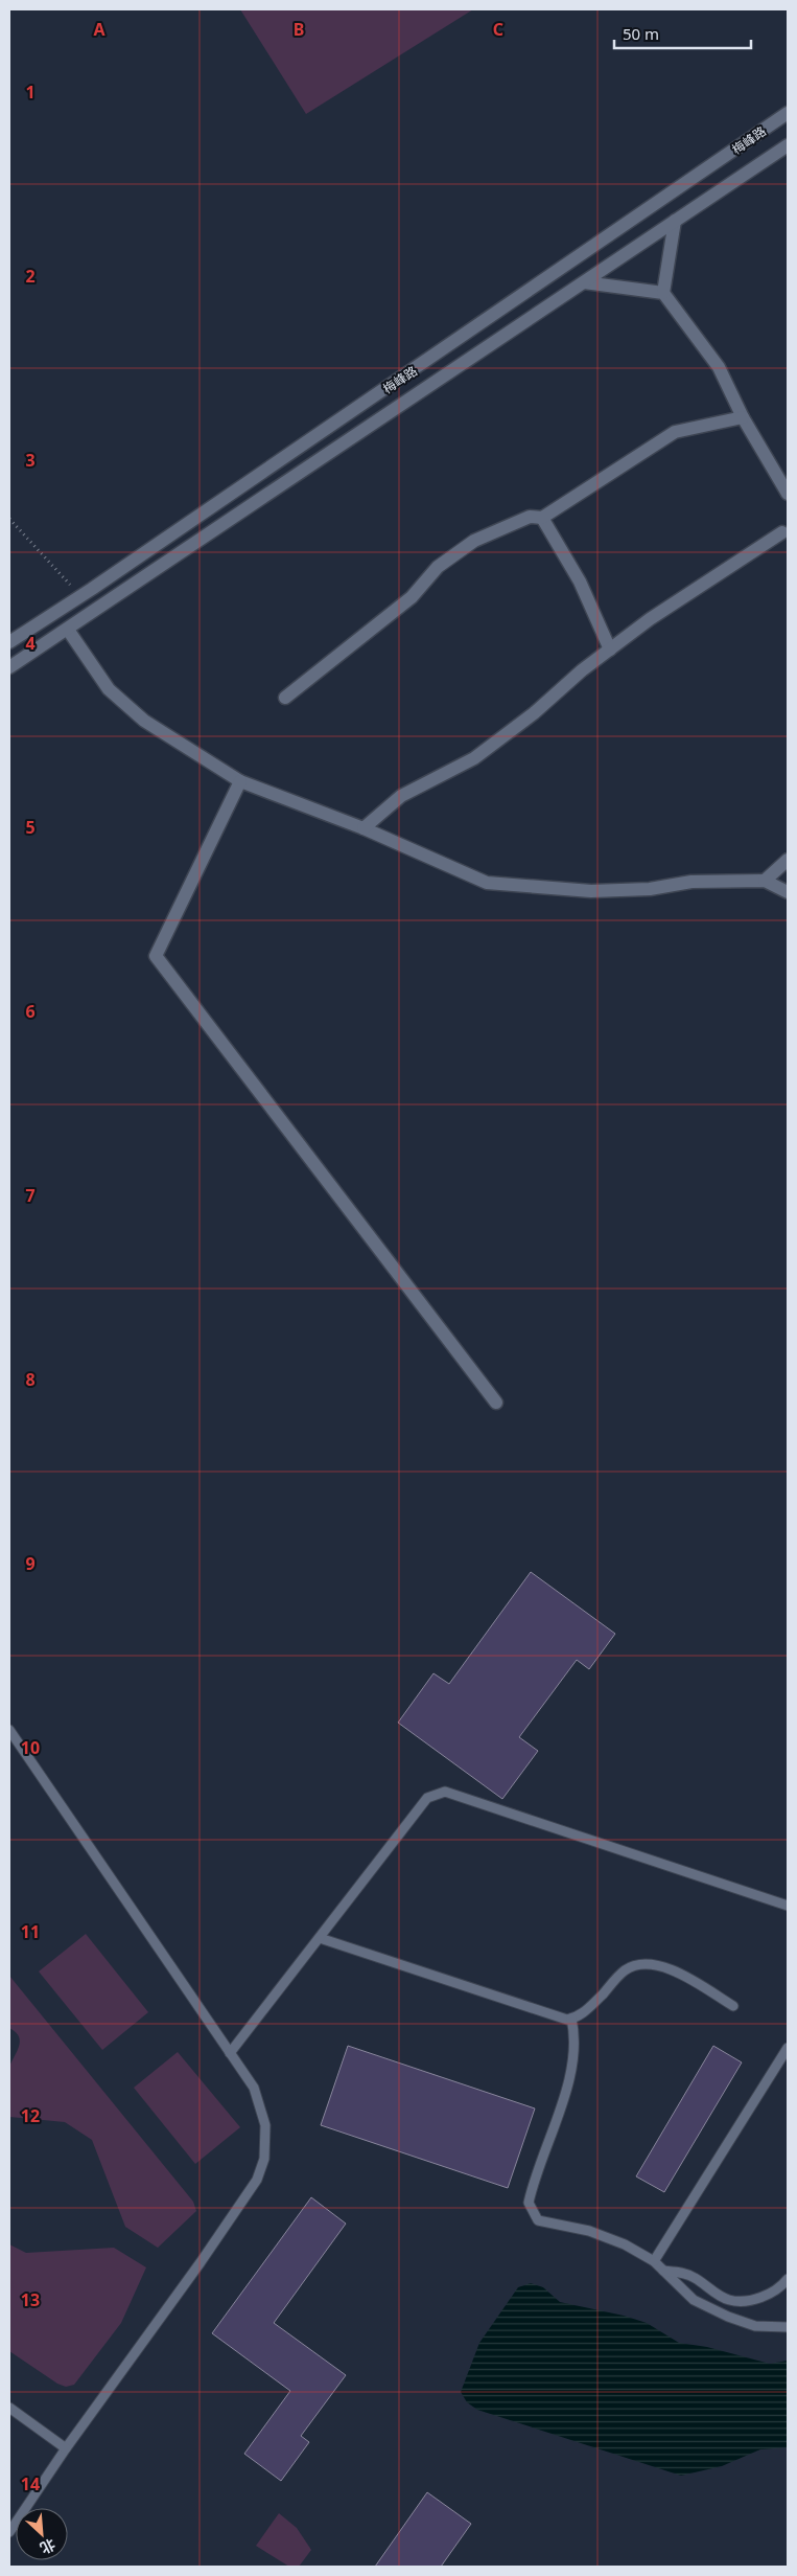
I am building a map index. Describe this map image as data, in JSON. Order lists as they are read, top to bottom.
{
  "streets": {
    "street": ["梅峰路"]
  },
  "scale_bar": "50 m",
  "north": "bottom right",
  "grid": {
    "columns": ["A", "B", "C"],
    "rows": [
      "1",
      "2",
      "3",
      "4",
      "5",
      "6",
      "7",
      "8",
      "9",
      "10",
      "11",
      "12",
      "13",
      "14"
    ]
  }
}
